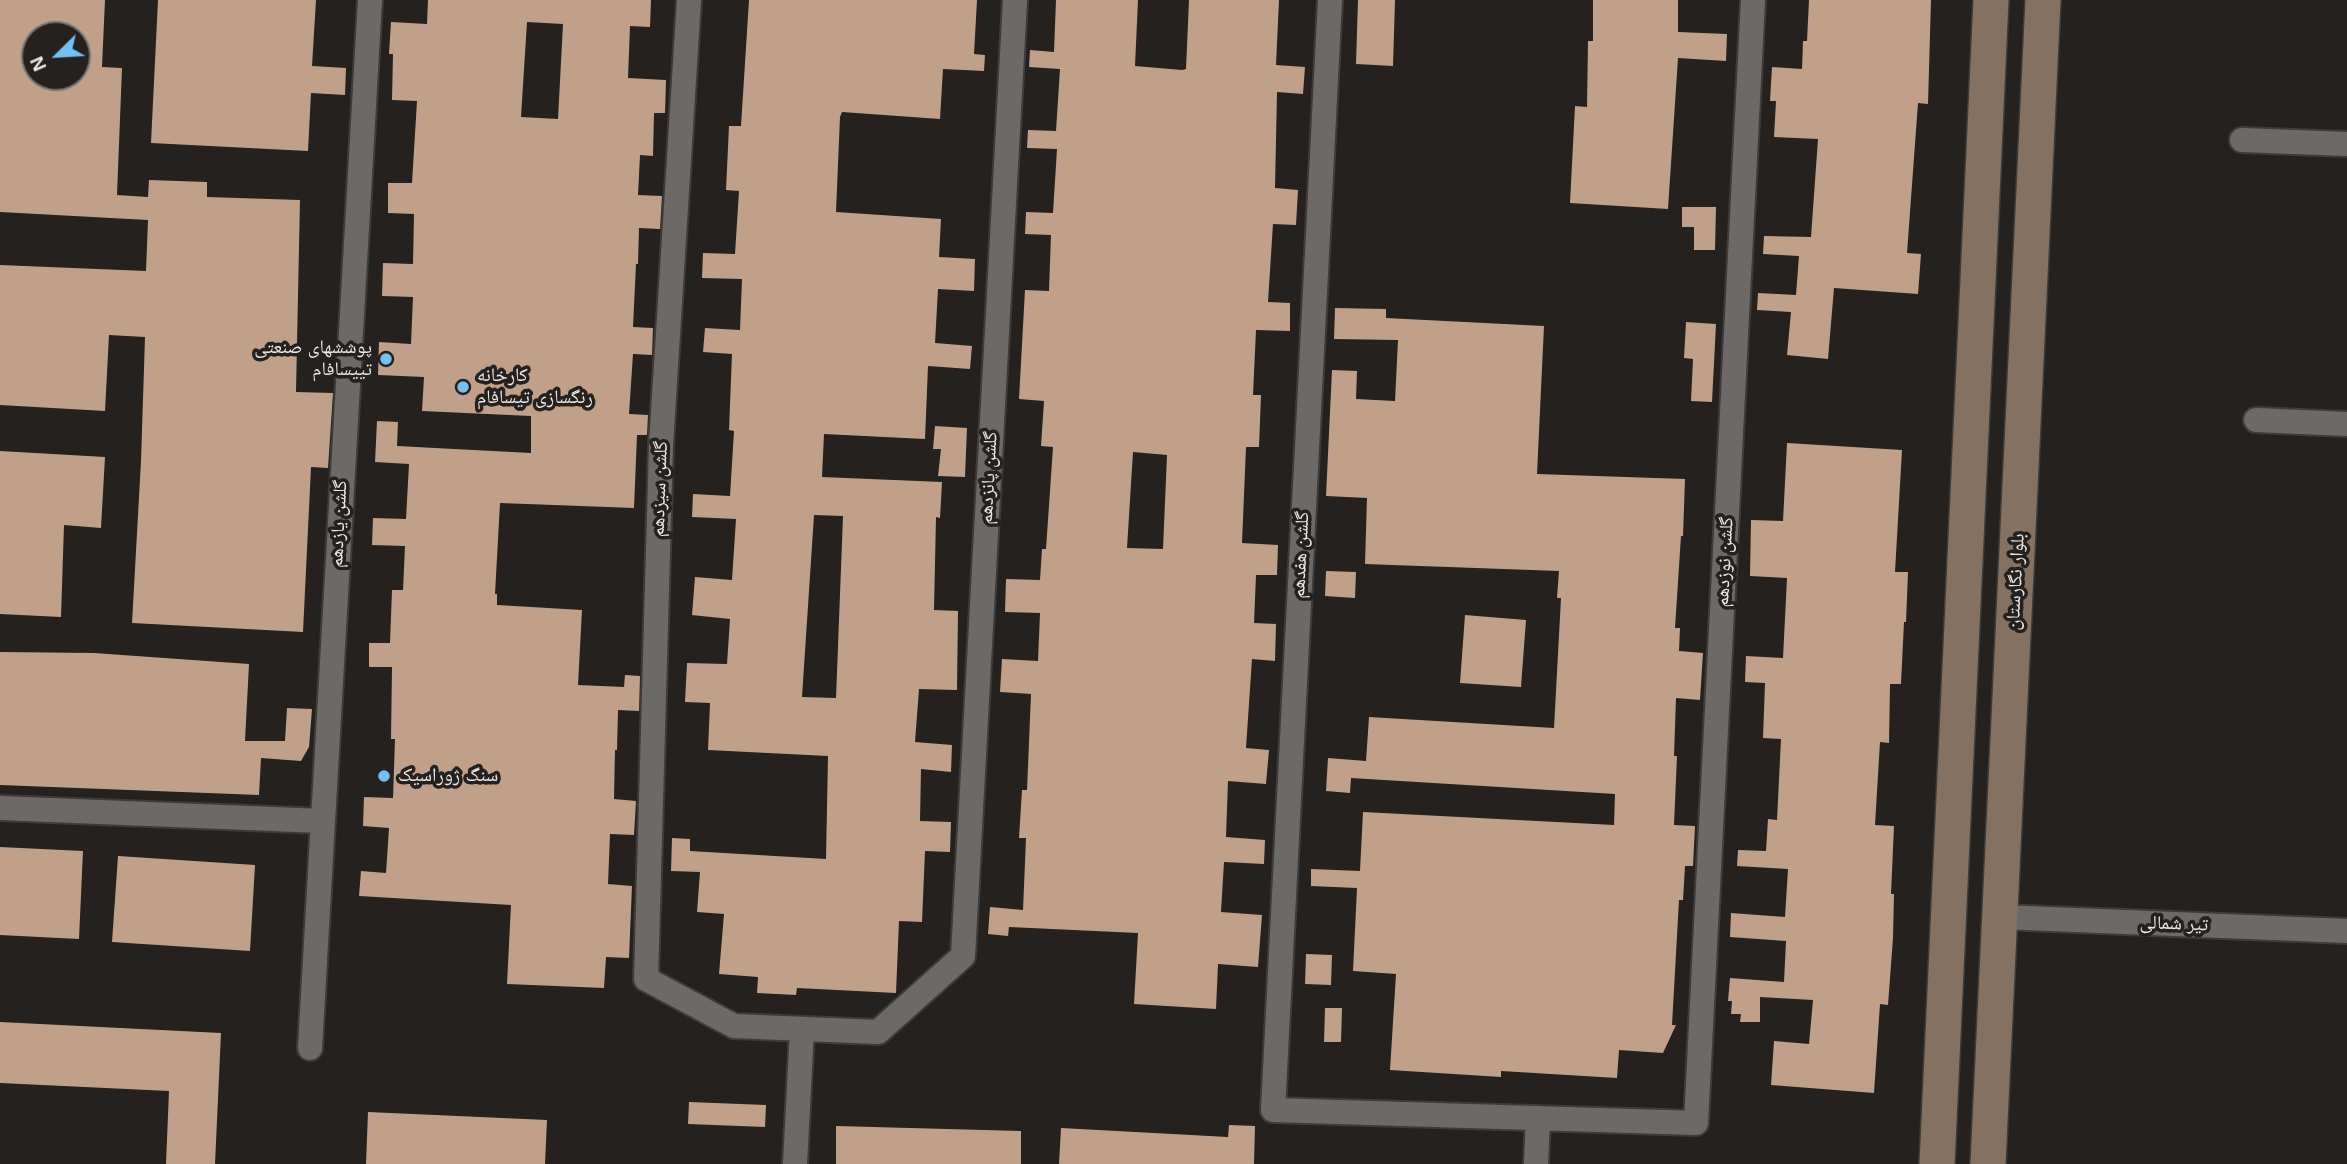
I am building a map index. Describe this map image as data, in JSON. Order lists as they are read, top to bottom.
{
  "streets": {
    "street": [
      "گلشن پانزدهم",
      "گلشن سیزدهم",
      "گلشن یازدهم",
      "گلشن هفدهم",
      "گلشن نوزدهم",
      "بلوار نگارستان",
      "تیر شمالی"
    ]
  },
  "crossings": [
    ["گلشن پانزدهم", "گلشن سیزدهم"],
    ["گلشن هفدهم", "گلشن نوزدهم"],
    ["بلوار نگارستان", "تیر شمالی"]
  ],
  "places": ["پوششهای صنعتی تییسافام", "کارخانه رنگسازی تیسافام", "سنگ ژوراسیک"],
  "north": "bottom left"
}
